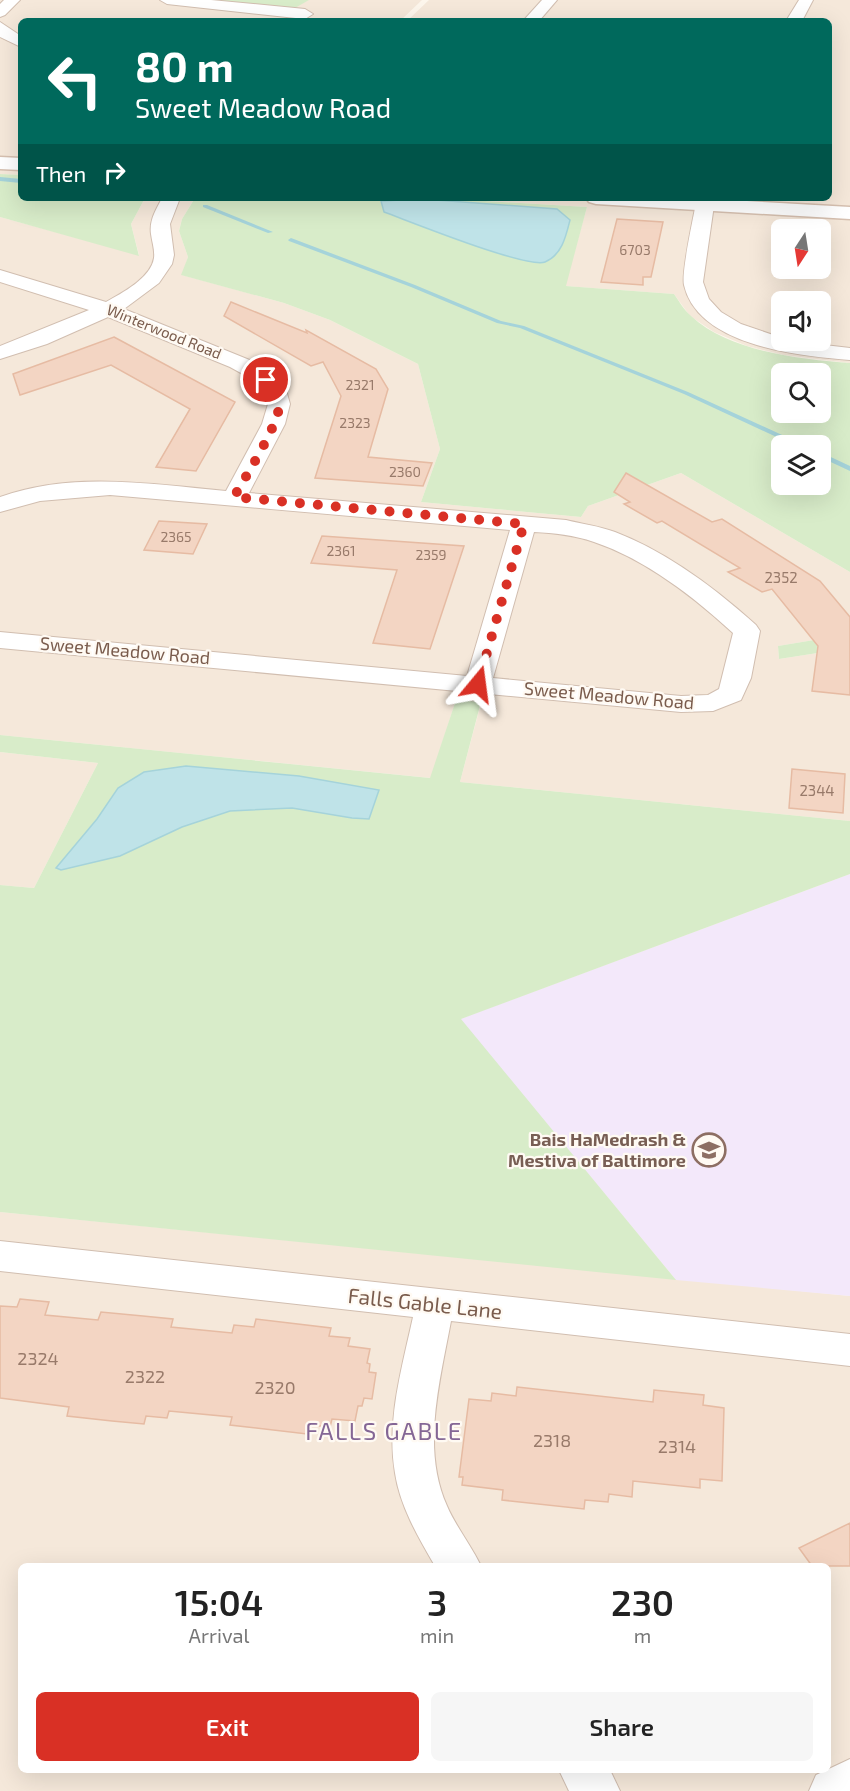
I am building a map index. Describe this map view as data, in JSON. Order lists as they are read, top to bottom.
{
  "streets": {
    "street": ["Winterwood Road", "Sweet Meadow Road", "Falls Gable Lane"]
  },
  "crossings": [
    ["Winterwood Road", "Sweet Meadow Road"]
  ],
  "districts": ["FALLS GABLE"],
  "places": {
    "school or university": ["Bais HaMedrash & Mestiva of Baltimore"]
  },
  "house_numbers": [
    "6703",
    "2321",
    "2323",
    "2360",
    "2365",
    "2361",
    "2359",
    "2352",
    "2344",
    "2324",
    "2322",
    "2320",
    "2318",
    "2314"
  ],
  "north": "bottom",
  "page": {
    "turn": ["80 m", "Sweet Meadow Road"],
    "then": "Then",
    "eta": [
      "15:04",
      "Arrival",
      "3",
      "min",
      "230",
      "m"
    ],
    "buttons": ["Exit", "Share"]
  }
}
